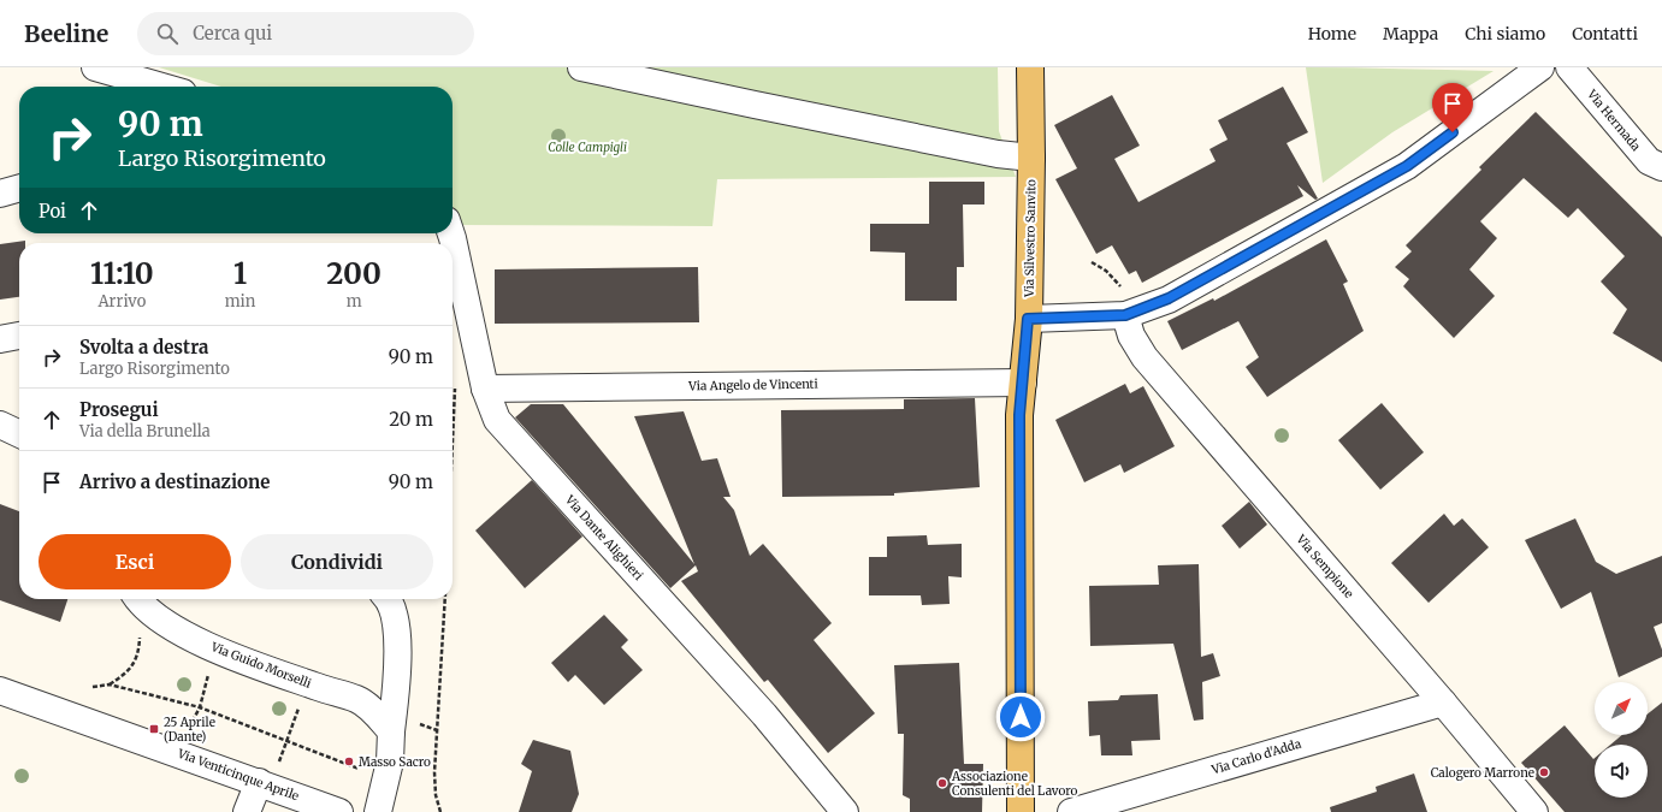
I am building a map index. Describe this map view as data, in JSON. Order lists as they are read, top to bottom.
{
  "streets": {
    "main road": ["Via Silvestro Sanvito"],
    "street": [
      "Via Hermada",
      "Via Angelo de Vincenti",
      "Via Dante Alighieri",
      "Via Sempione",
      "Via Guido Morselli",
      "Via Carlo d'Adda",
      "Via Venticinque Aprile"
    ]
  },
  "crossings": [
    ["Via Silvestro Sanvito", "Via Angelo de Vincenti"],
    ["Via Angelo de Vincenti", "Via Dante Alighieri"],
    ["Via Sempione", "Via Carlo d'Adda"]
  ],
  "parks": ["Colle Campigli"],
  "places": {
    "transit": ["25 Aprile (Dante)"],
    "other": ["Masso Sacro", "Calogero Marrone", "Associazione Consulenti del Lavoro"]
  },
  "north": "top right",
  "page": {
    "header": "Beeline",
    "search": "Cerca qui",
    "nav": [
      "Home",
      "Mappa",
      "Chi siamo",
      "Contatti"
    ],
    "turn": ["90 m", "Largo Risorgimento"],
    "then": "Poi",
    "eta": [
      "11:10",
      "Arrivo",
      "1",
      "min",
      "200",
      "m"
    ],
    "list": [
      {
        "name": "Svolta a destra",
        "note": "Largo Risorgimento",
        "value": "90 m"
      },
      {
        "name": "Prosegui",
        "note": "Via della Brunella",
        "value": "20 m"
      },
      {
        "name": "Arrivo a destinazione",
        "value": "90 m"
      }
    ],
    "buttons": ["Esci", "Condividi"]
  }
}
